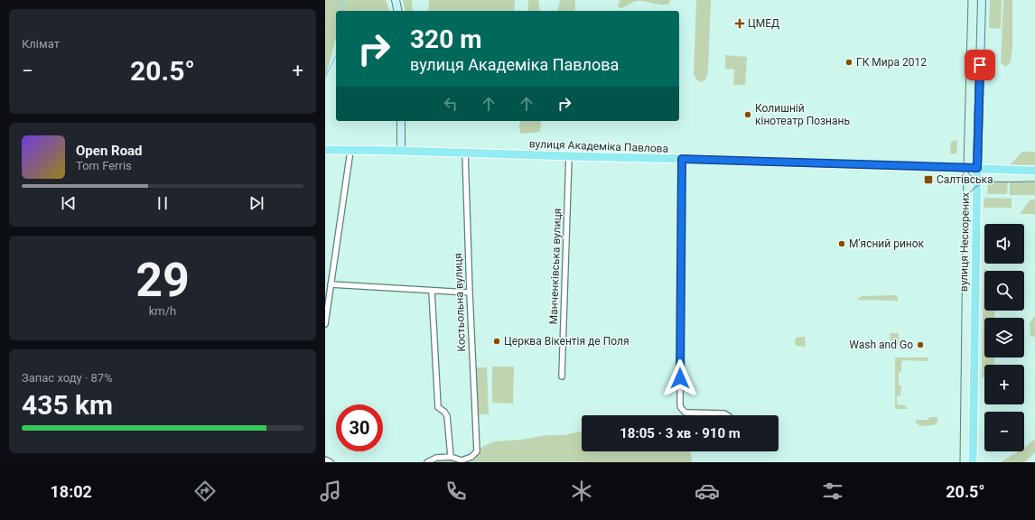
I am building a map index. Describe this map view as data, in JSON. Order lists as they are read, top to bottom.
{
  "streets": {
    "main road": ["вулиця Академіка Павлова", "вулиця Нескорених"],
    "street": ["Манченківська вулиця", "Костьольна вулиця"]
  },
  "crossings": [
    ["вулиця Академіка Павлова", "вулиця Нескорених"],
    ["вулиця Академіка Павлова", "Манченківська вулиця"],
    ["вулиця Академіка Павлова", "Костьольна вулиця"]
  ],
  "places": {
    "health": ["ЦМЕД"],
    "other": [
      "ГК Мира 2012",
      "Колишній кінотеатр Познань",
      "М'ясний ринок",
      "Церква Вікентія де Поля",
      "Wash and Go"
    ],
    "transit": ["Салтівська"]
  },
  "page": {
    "tile": [
      "Клімат",
      ["29", "km/h"],
      ["Запас ходу · 87%", "435 km"]
    ],
    "turn": ["320 m", "вулиця Академіка Павлова"],
    "heat": ["−", "20.5°", "+"],
    "song": ["Open Road", "Tom Ferris"],
    "map_buttons": ["+", "−"],
    "limit": "30",
    "trip": "18:05 · 3 хв · 910 m",
    "tabs": ["18:02", "20.5°"]
  }
}
